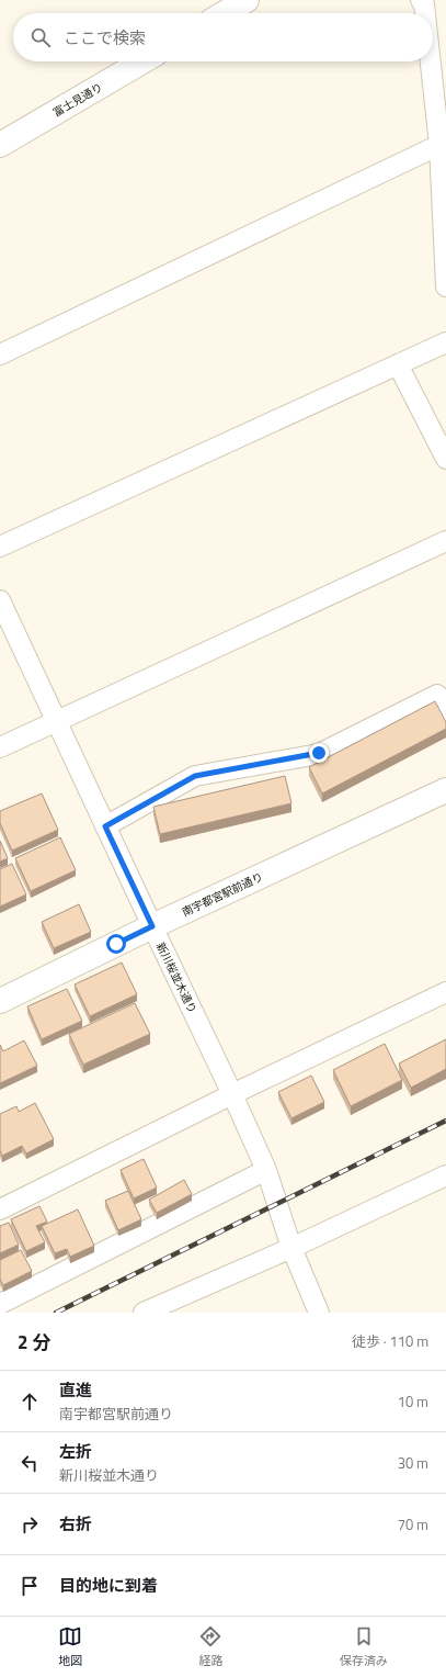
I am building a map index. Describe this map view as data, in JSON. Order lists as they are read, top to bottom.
{
  "streets": {
    "street": ["富士見通り", "南宇都宮駅前通り", "新川桜並木通り"]
  },
  "crossings": [
    ["南宇都宮駅前通り", "新川桜並木通り"]
  ],
  "page": {
    "search": "ここで検索",
    "heading": ["2 分", "徒歩 · 110 m"],
    "list": [
      ["直進", "南宇都宮駅前通り", "10 m"],
      ["左折", "新川桜並木通り", "30 m"],
      ["右折", "70 m"],
      "目的地に到着"
    ],
    "nav": ["地図", "経路", "保存済み"]
  }
}
